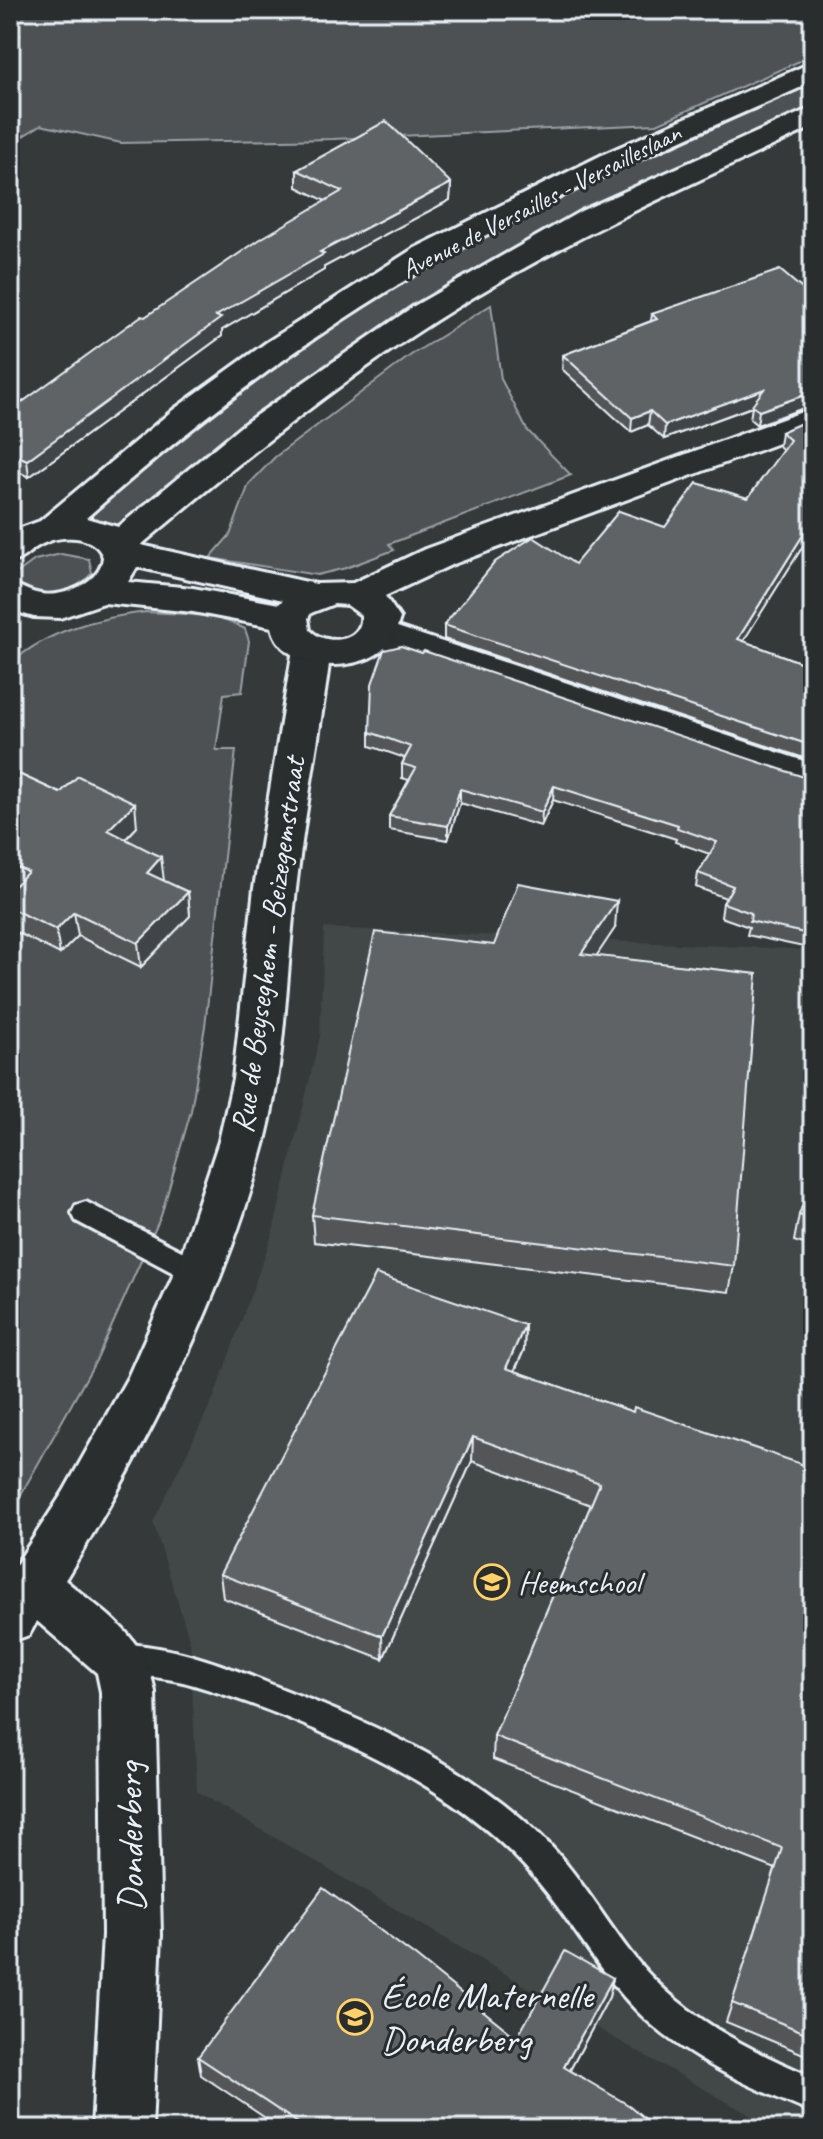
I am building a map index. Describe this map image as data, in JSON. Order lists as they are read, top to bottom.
{
  "streets": {
    "street": ["Avenue de Versailles - Versailleslaan", "Rue de Beyseghem - Beizegemstraat", "Donderberg"]
  },
  "places": {
    "school or university": ["Heemschool", "École Maternelle Donderberg"]
  }
}
